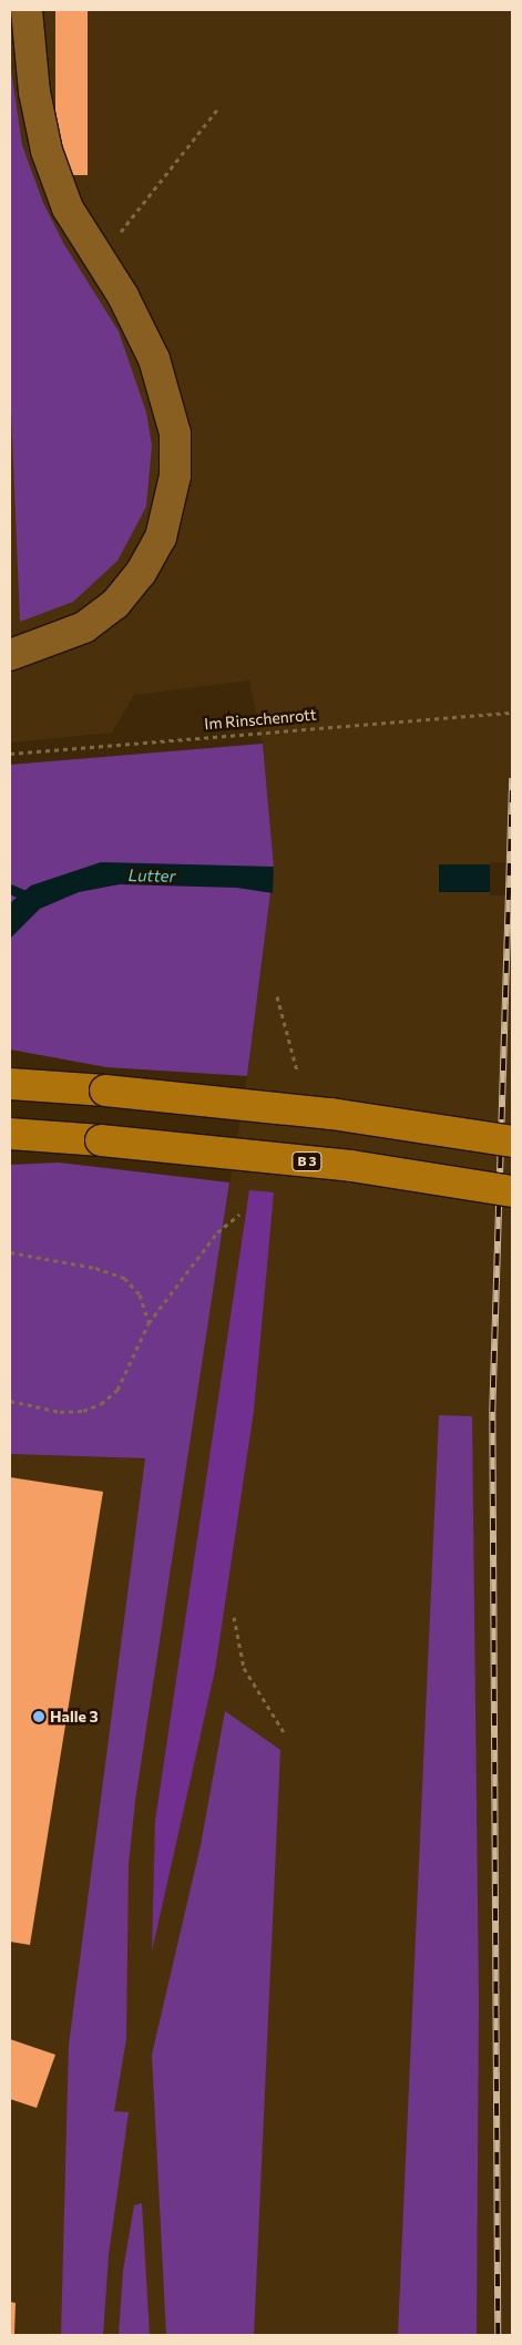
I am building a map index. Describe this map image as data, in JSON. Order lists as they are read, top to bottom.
{
  "streets": {
    "highway": ["B 3"],
    "path": ["Im Rinschenrott"]
  },
  "water": ["Lutter"],
  "places": ["Halle 3"]
}
